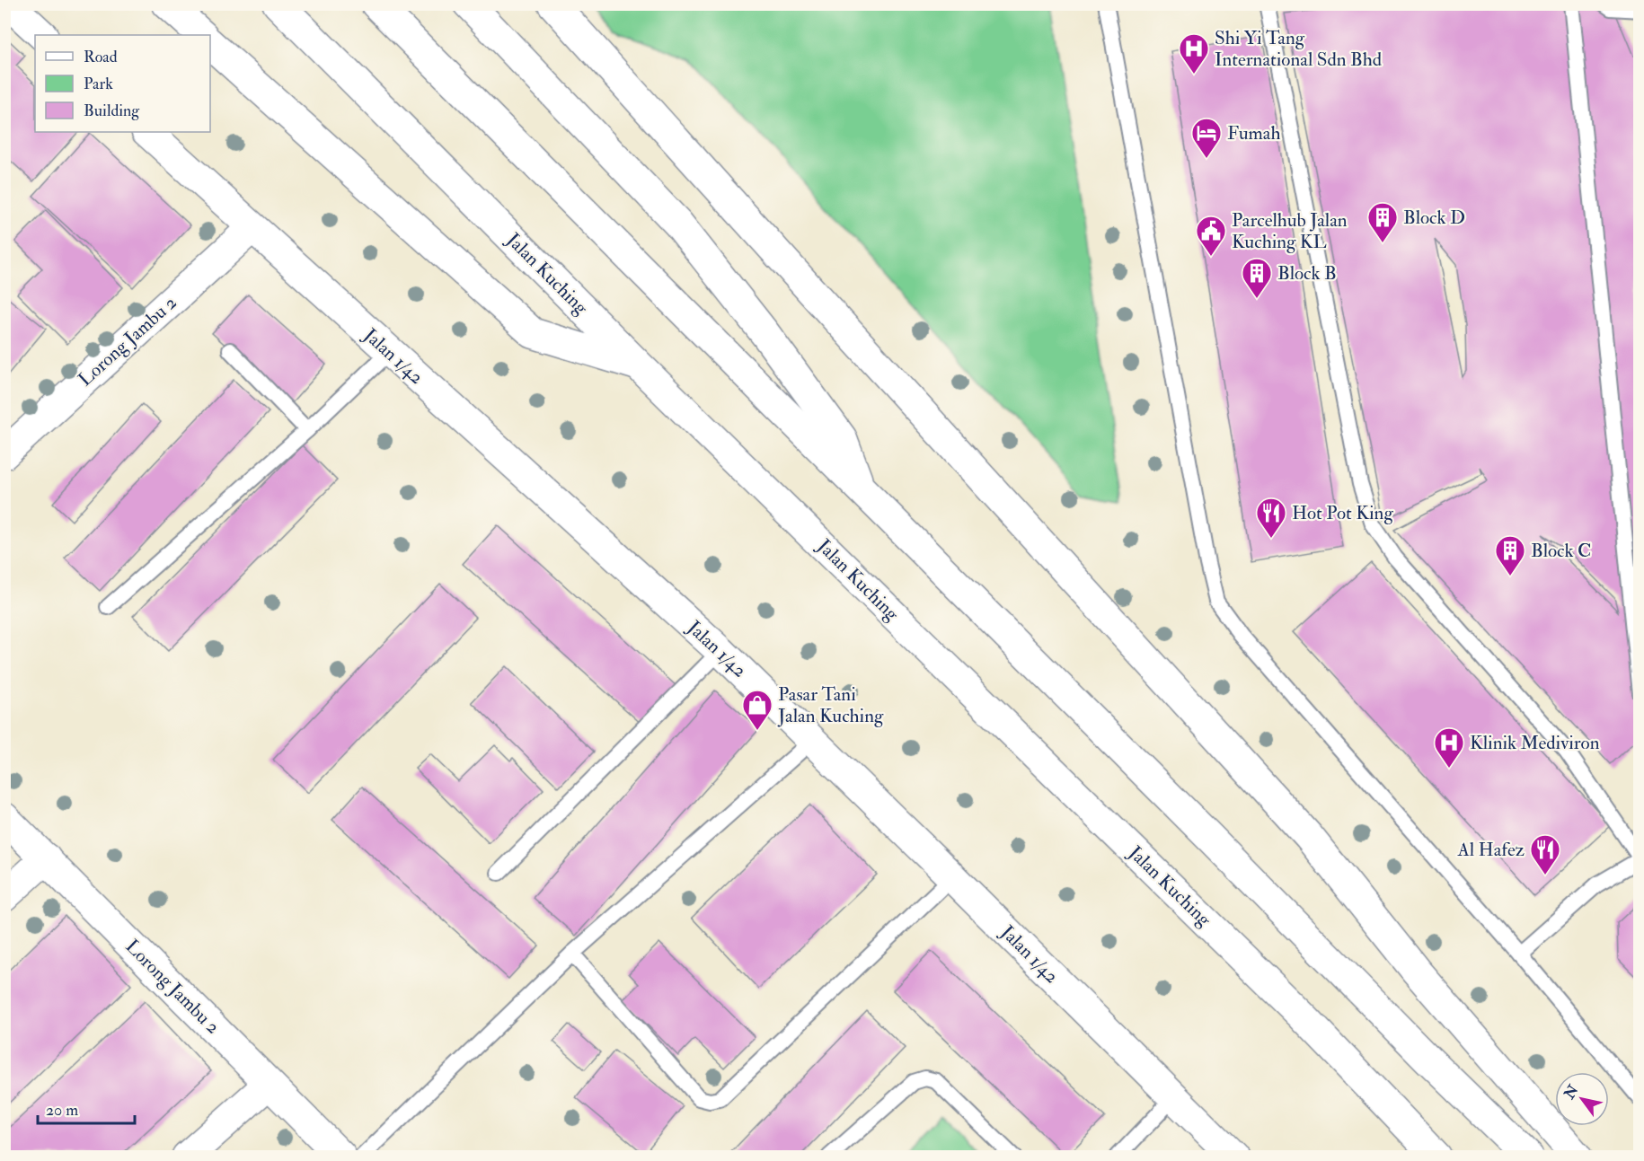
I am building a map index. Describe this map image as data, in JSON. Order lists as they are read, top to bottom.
{
  "streets": {
    "main road": ["Jalan Kuching", "Lorong Jambu 2", "Jalan 1/42"]
  },
  "crossings": [
    ["Lorong Jambu 2", "Jalan 1/42"]
  ],
  "places": {
    "hospital": ["Shi Yi Tang International Sdn Bhd", "Klinik Mediviron"],
    "hotel": ["Fumah"],
    "building": ["Block D", "Block B", "Block C"],
    "public building": ["Parcelhub Jalan Kuching KL"],
    "restaurant": ["Hot Pot King", "Al Hafez"],
    "shop": ["Pasar Tani Jalan Kuching"]
  },
  "legend": ["Road", "Park", "Building"],
  "scale_bar": "20 m",
  "north": "top left"
}
